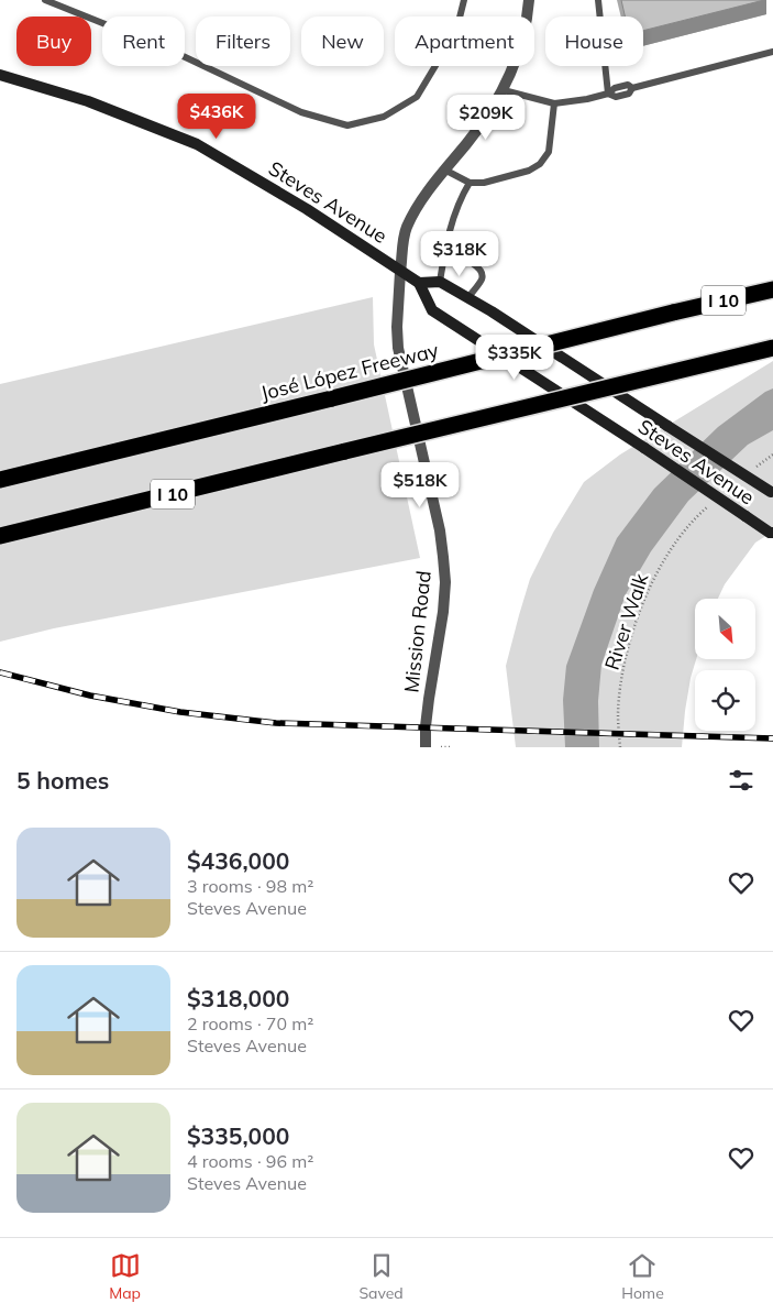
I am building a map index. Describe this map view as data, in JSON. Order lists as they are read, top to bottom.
{
  "streets": {
    "highway": ["I 10", "José López Freeway"],
    "main road": ["Steves Avenue"],
    "street": ["Mission Road"],
    "path": ["River Walk"]
  },
  "crossings": [
    ["Steves Avenue", "Mission Road"]
  ],
  "north": "bottom right",
  "page": {
    "chip": [
      "Buy",
      "Rent",
      "Filters",
      "New",
      "Apartment",
      "House"
    ],
    "price": [
      "$436K",
      "$209K",
      "$318K",
      "$335K",
      "$518K"
    ],
    "heading": "5 homes",
    "list": [
      {
        "name": "$436,000",
        "note": "3 rooms · 98 m² · Steves Avenue"
      },
      {
        "name": "$318,000",
        "note": "2 rooms · 70 m² · Steves Avenue"
      },
      {
        "name": "$335,000",
        "note": "4 rooms · 96 m² · Steves Avenue"
      }
    ],
    "tabs": ["Map", "Saved", "Home"]
  }
}
